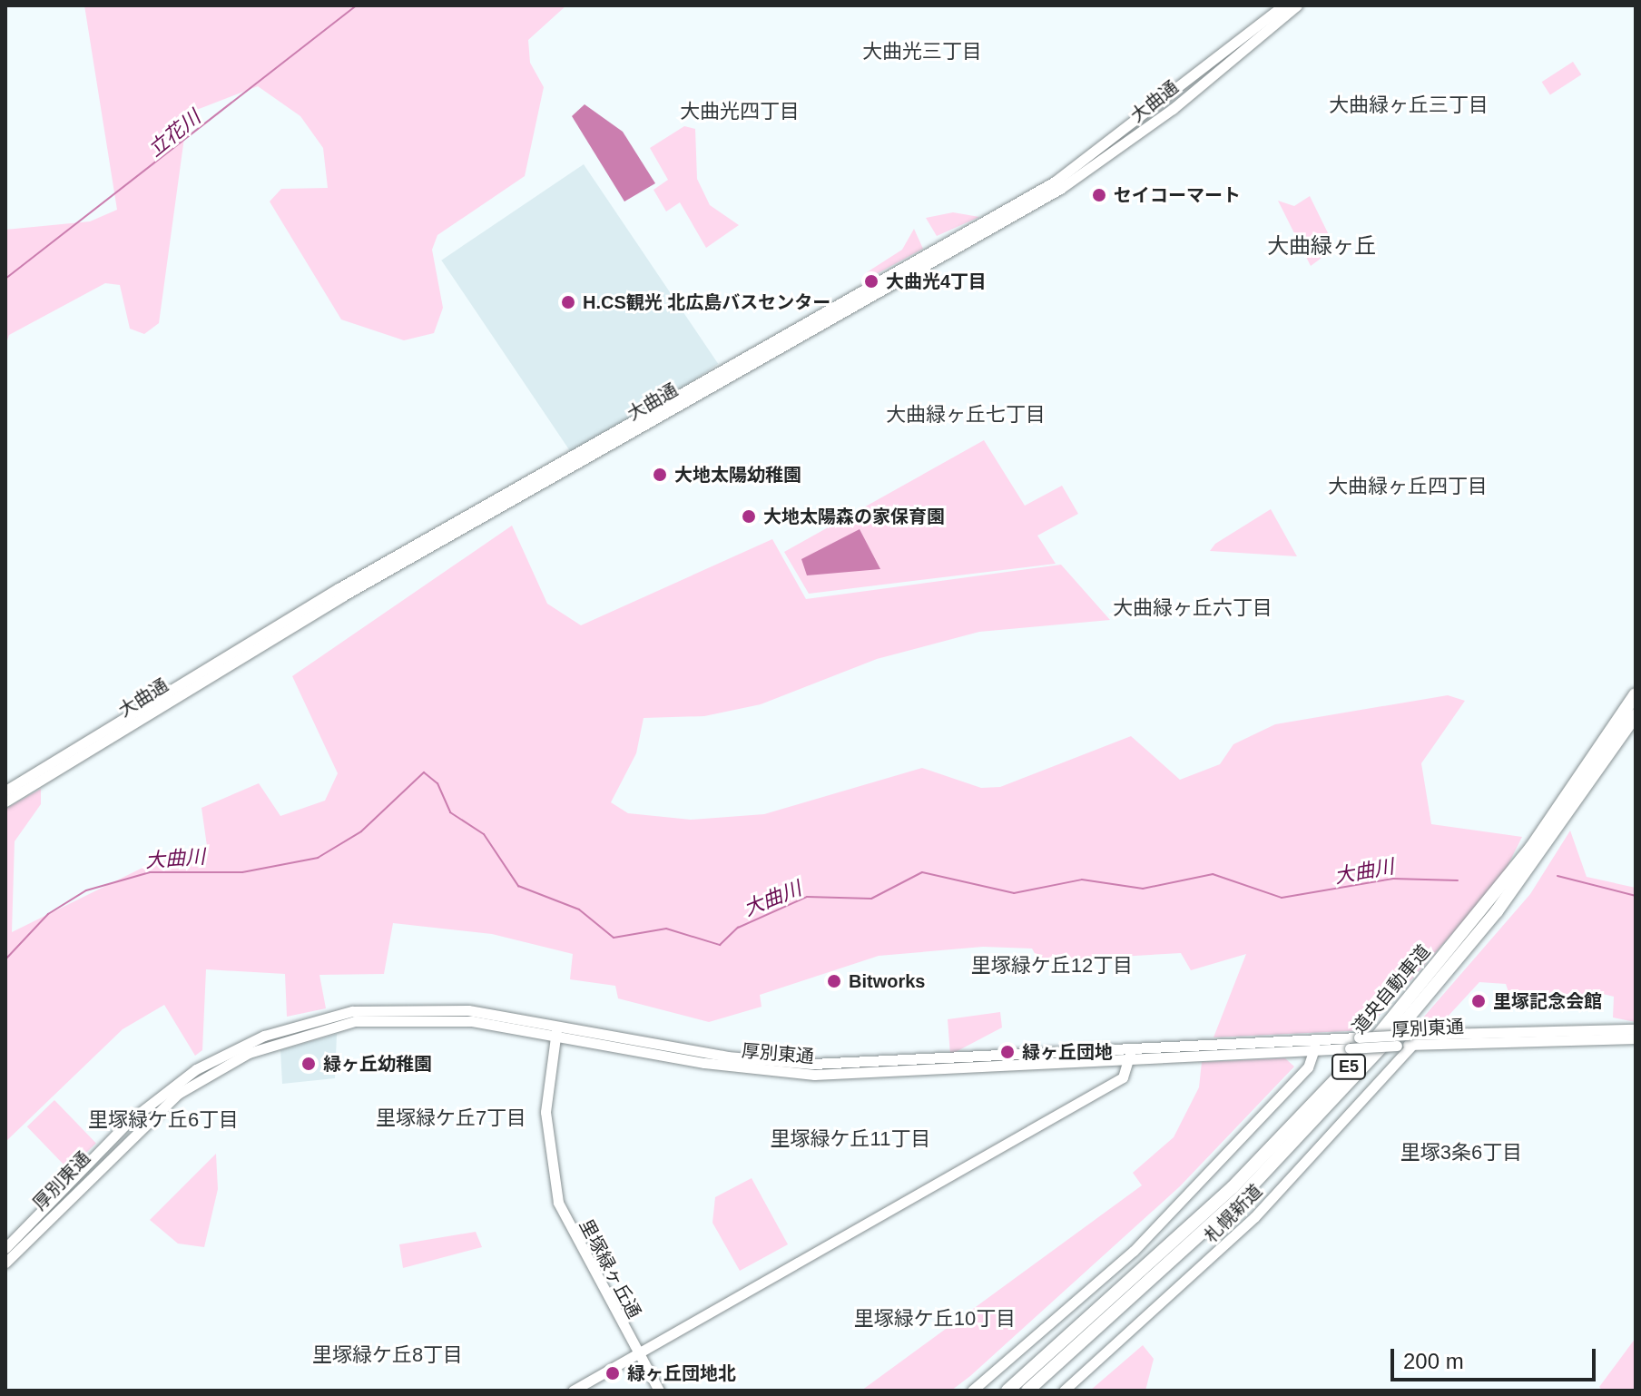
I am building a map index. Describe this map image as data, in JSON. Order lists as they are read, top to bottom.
{
  "streets": {
    "highway": ["道央自動車道", "E5"],
    "street": [
      "大曲通",
      "厚別東通",
      "札幌新道",
      "里塚緑ヶ丘通"
    ]
  },
  "crossings": [
    ["厚別東通", "札幌新道"],
    ["厚別東通", "里塚緑ヶ丘通"]
  ],
  "districts": [
    "大曲光三丁目",
    "大曲緑ヶ丘三丁目",
    "大曲光四丁目",
    "大曲緑ヶ丘",
    "大曲緑ヶ丘七丁目",
    "大曲緑ヶ丘四丁目",
    "大曲緑ヶ丘六丁目",
    "里塚緑ケ丘12丁目",
    "里塚緑ケ丘7丁目",
    "里塚緑ケ丘6丁目",
    "里塚緑ケ丘11丁目",
    "里塚3条6丁目",
    "里塚緑ケ丘10丁目",
    "里塚緑ケ丘8丁目"
  ],
  "water": ["立花川", "大曲川"],
  "places": [
    "セイコーマート",
    "大曲光4丁目",
    "H.CS観光 北広島バスセンター",
    "大地太陽幼稚園",
    "大地太陽森の家保育園",
    "Bitworks",
    "里塚記念会館",
    "緑ヶ丘団地",
    "緑ヶ丘幼稚園",
    "緑ヶ丘団地北"
  ],
  "scale_bar": "200 m"
}
